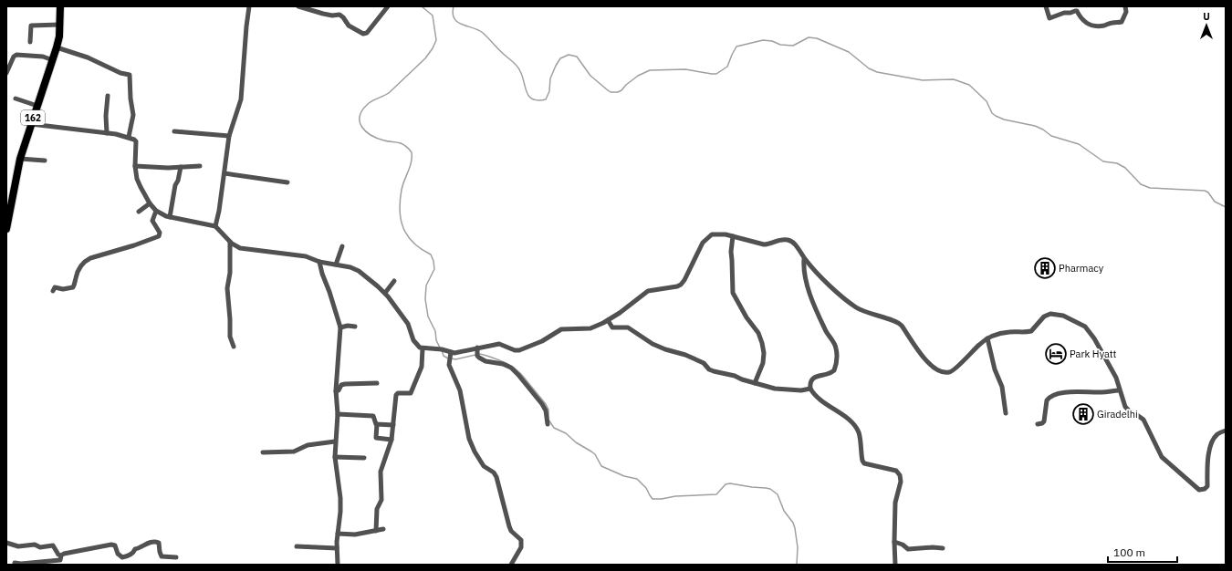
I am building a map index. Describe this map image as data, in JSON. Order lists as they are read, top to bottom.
{
  "streets": {
    "main road": ["162"]
  },
  "places": {
    "building": ["Pharmacy", "Giradelhi"],
    "hotel": ["Park Hyatt"]
  },
  "scale_bar": "100 m",
  "north": "top"
}
